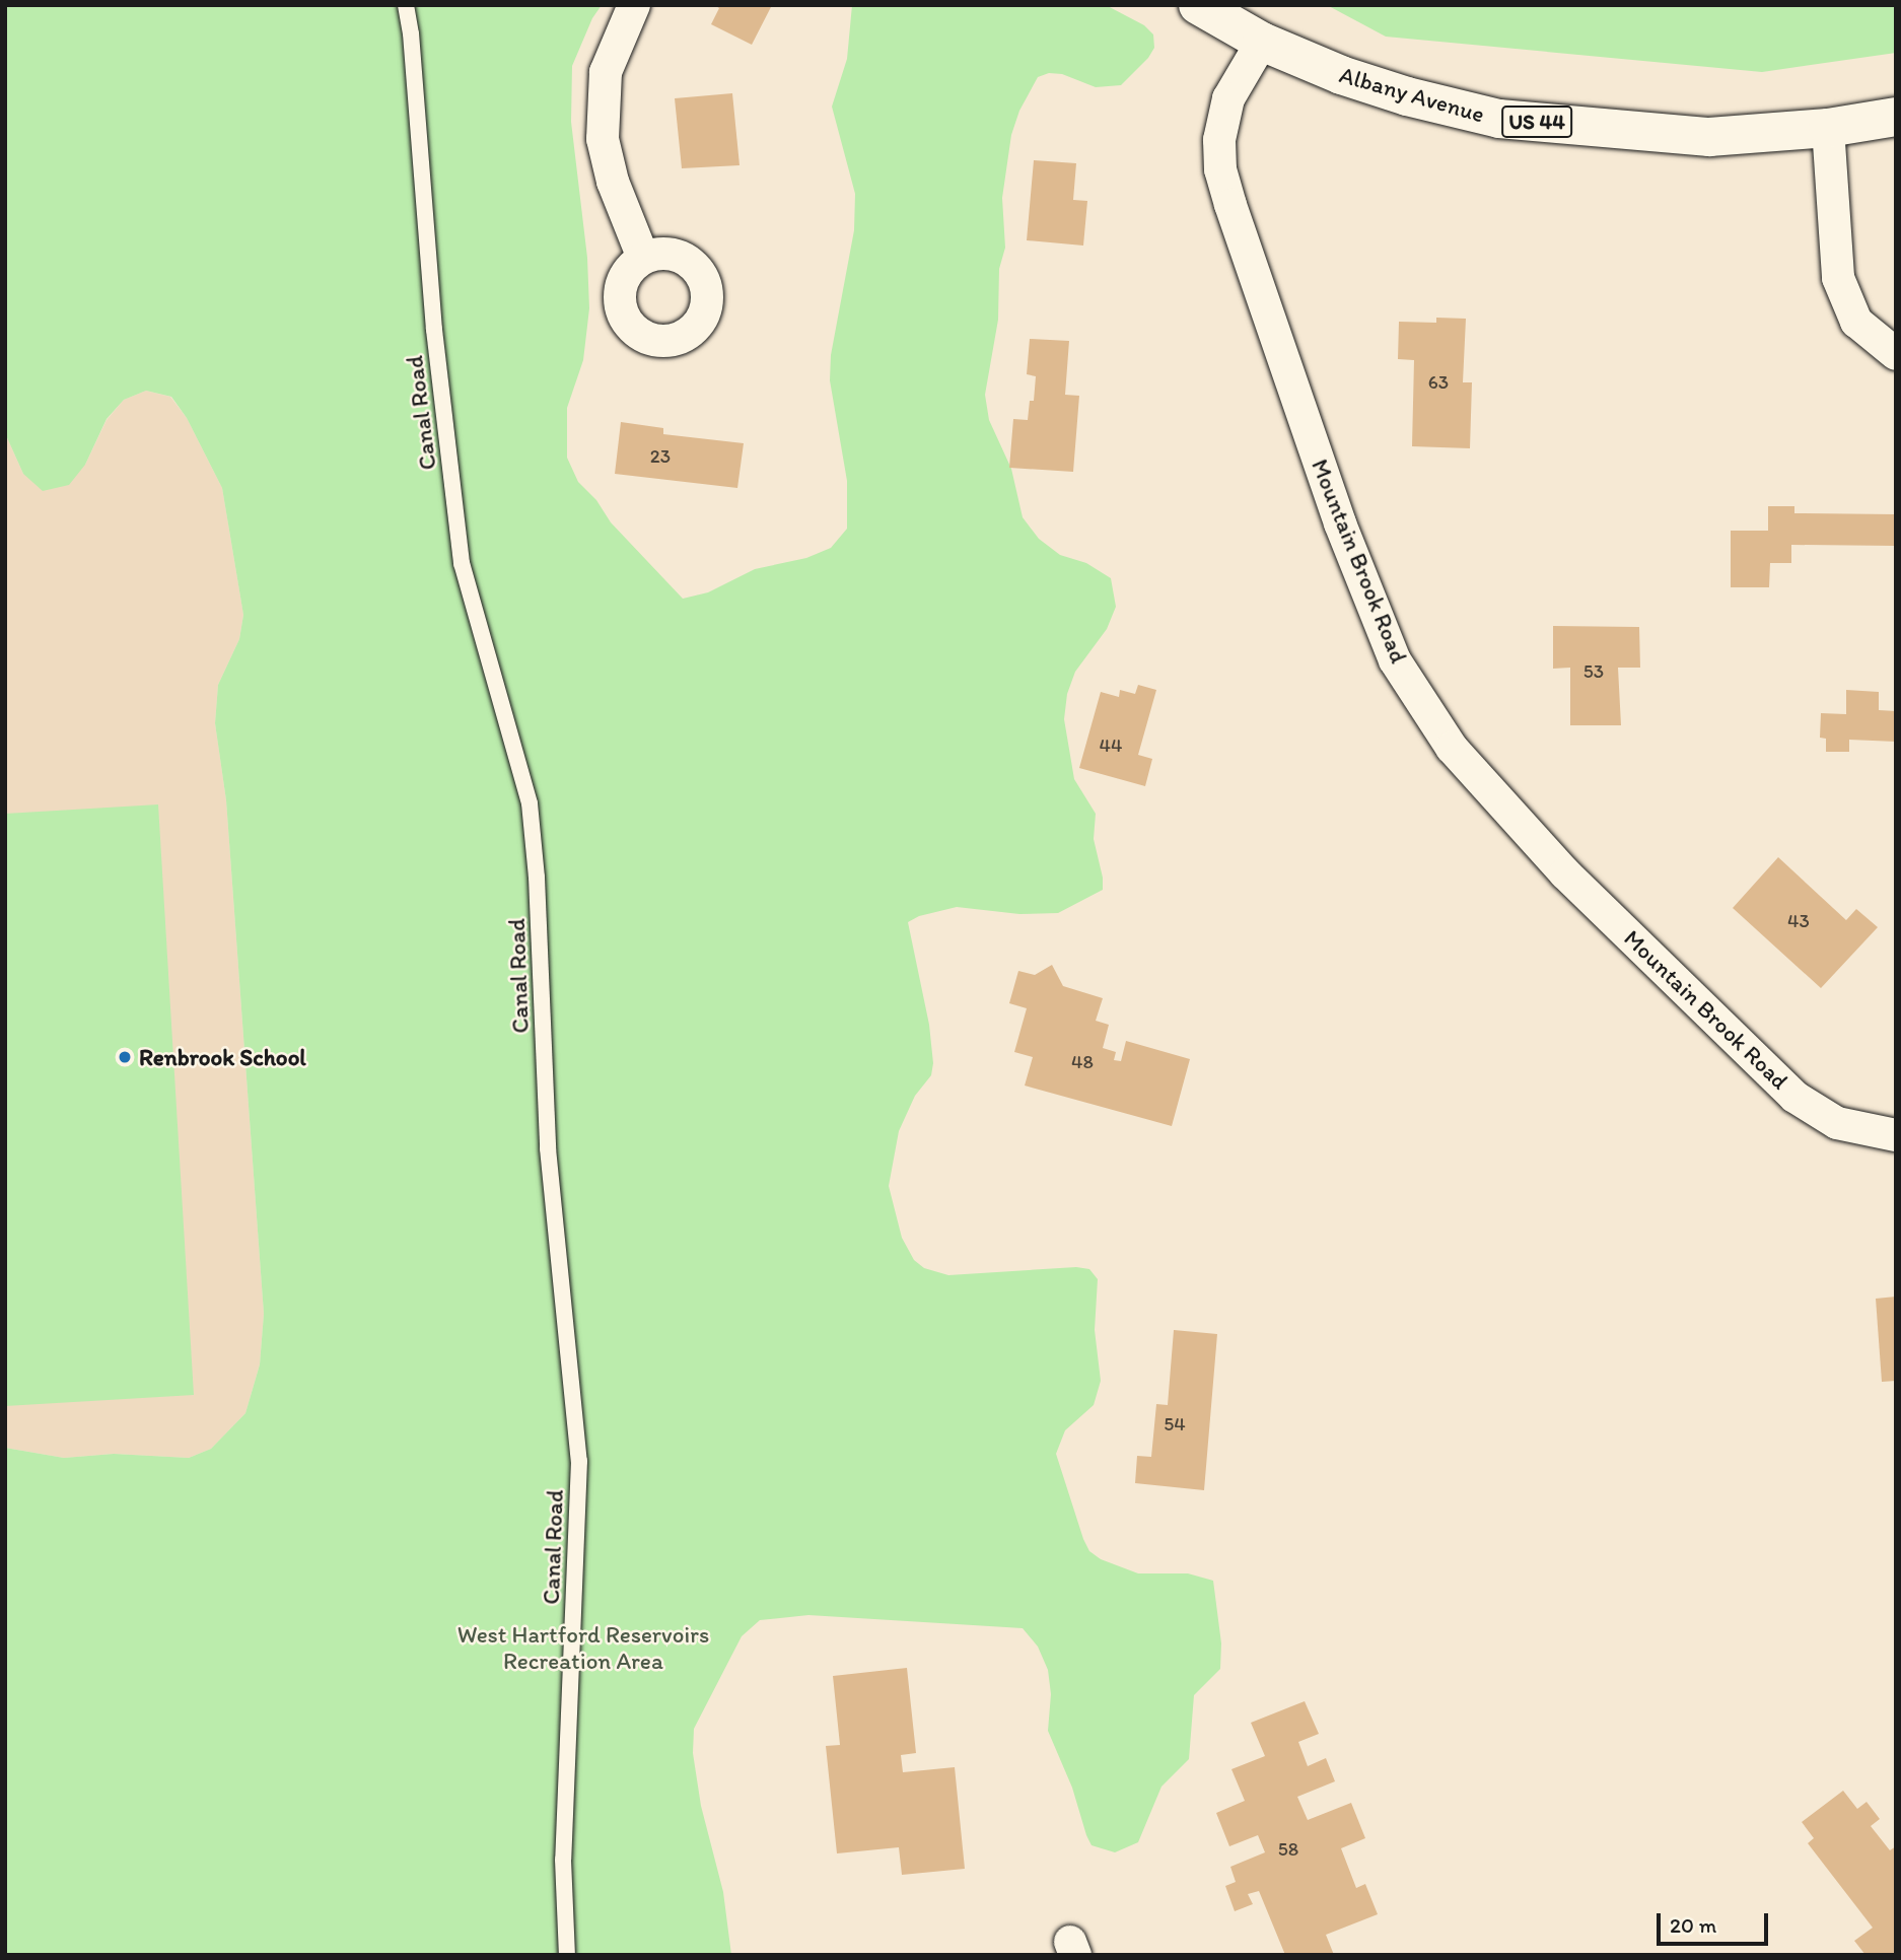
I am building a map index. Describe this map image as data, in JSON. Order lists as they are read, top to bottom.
{
  "streets": {
    "highway": ["Albany Avenue", "US 44"],
    "street": ["Mountain Brook Road"],
    "lane": ["Canal Road"]
  },
  "crossings": [
    ["Albany Avenue", "Mountain Brook Road"]
  ],
  "parks": ["West Hartford Reservoirs Recreation Area"],
  "places": ["Renbrook School"],
  "house_numbers": [
    "63",
    "23",
    "53",
    "44",
    "43",
    "48",
    "54",
    "58"
  ],
  "scale_bar": "20 m"
}
